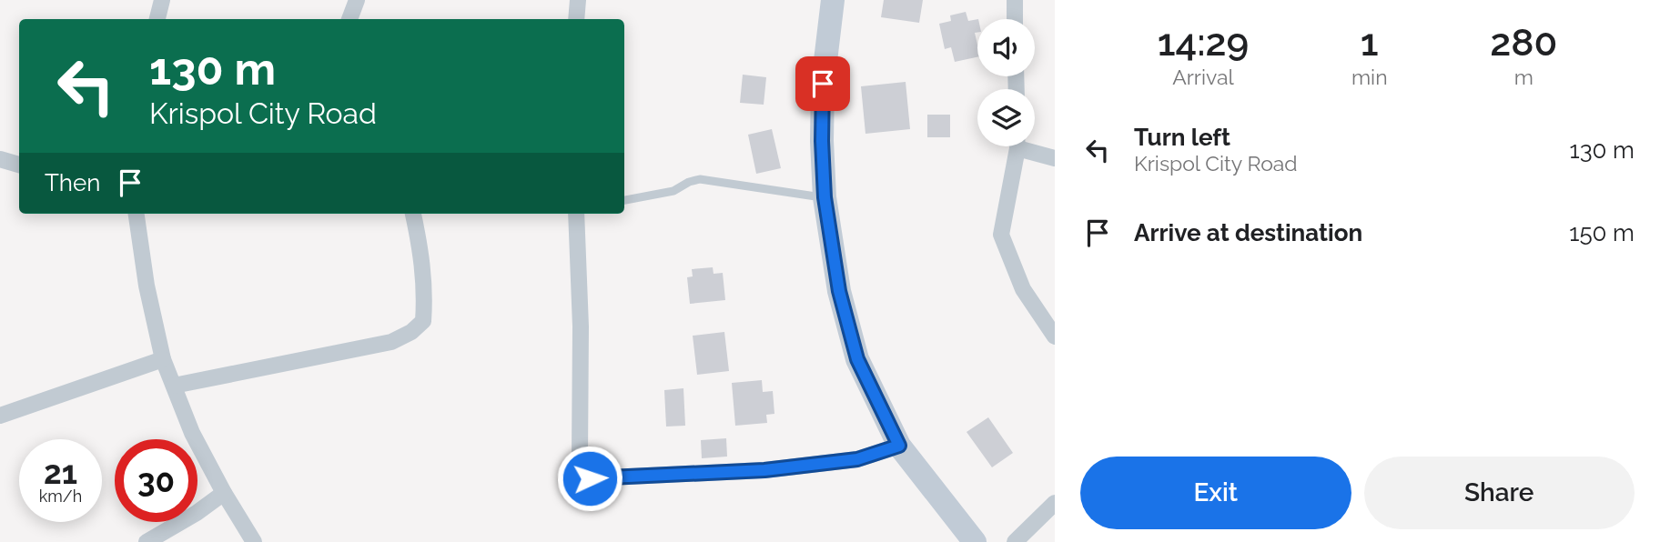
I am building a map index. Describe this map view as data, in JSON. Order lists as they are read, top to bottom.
{
  "page": {
    "eta": [
      "14:29",
      "Arrival",
      "1",
      "min",
      "280",
      "m"
    ],
    "turn": ["130 m", "Krispol City Road"],
    "list": [
      {
        "name": "Turn left",
        "note": "Krispol City Road",
        "value": "130 m"
      },
      {
        "name": "Arrive at destination",
        "value": "150 m"
      }
    ],
    "then": "Then",
    "speed": "21 km/h",
    "limit": "30",
    "buttons": ["Exit", "Share"]
  }
}
